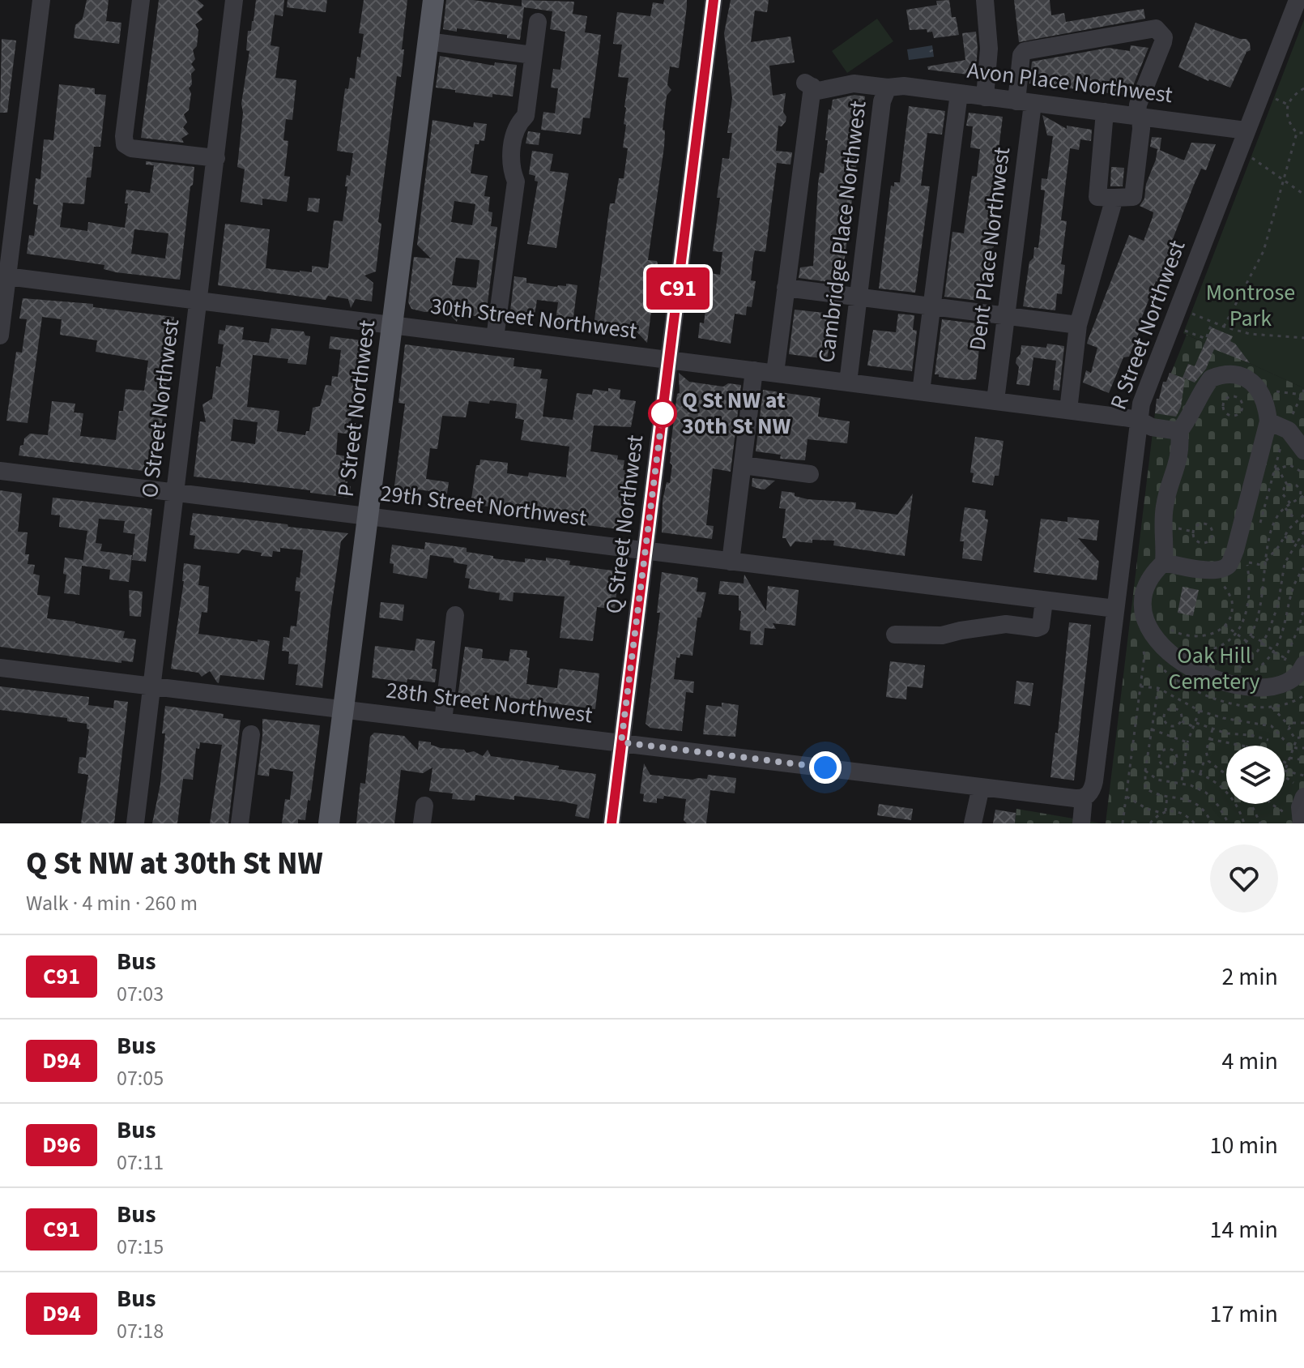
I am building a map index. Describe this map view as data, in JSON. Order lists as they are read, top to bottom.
{
  "streets": {
    "main road": ["P Street Northwest"],
    "street": [
      "Avon Place Northwest",
      "Cambridge Place Northwest",
      "Dent Place Northwest",
      "30th Street Northwest",
      "R Street Northwest",
      "O Street Northwest",
      "29th Street Northwest",
      "Q Street Northwest",
      "28th Street Northwest"
    ]
  },
  "crossings": [
    ["Avon Place Northwest", "Cambridge Place Northwest"],
    ["Avon Place Northwest", "Dent Place Northwest"],
    ["Avon Place Northwest", "R Street Northwest"],
    ["Cambridge Place Northwest", "30th Street Northwest"],
    ["Dent Place Northwest", "30th Street Northwest"],
    ["30th Street Northwest", "R Street Northwest"],
    ["30th Street Northwest", "O Street Northwest"],
    ["30th Street Northwest", "P Street Northwest"],
    ["30th Street Northwest", "Q Street Northwest"],
    ["R Street Northwest", "29th Street Northwest"],
    ["R Street Northwest", "28th Street Northwest"],
    ["O Street Northwest", "29th Street Northwest"],
    ["O Street Northwest", "28th Street Northwest"],
    ["P Street Northwest", "29th Street Northwest"],
    ["P Street Northwest", "28th Street Northwest"],
    ["29th Street Northwest", "Q Street Northwest"],
    ["Q Street Northwest", "28th Street Northwest"]
  ],
  "parks": ["Montrose Park", "Oak Hill Cemetery"],
  "places": ["Q St NW at 30th St NW"],
  "lines": ["bus line C91"],
  "page": {
    "on_map": "C91",
    "heading": ["Q St NW at 30th St NW", "Walk · 4 min · 260 m"],
    "list": [
      {
        "mark": "C91",
        "name": "Bus",
        "note": "07:03",
        "value": "2 min"
      },
      {
        "mark": "D94",
        "name": "Bus",
        "note": "07:05",
        "value": "4 min"
      },
      {
        "mark": "D96",
        "name": "Bus",
        "note": "07:11",
        "value": "10 min"
      },
      {
        "mark": "C91",
        "name": "Bus",
        "note": "07:15",
        "value": "14 min"
      },
      {
        "mark": "D94",
        "name": "Bus",
        "note": "07:18",
        "value": "17 min"
      }
    ]
  }
}
